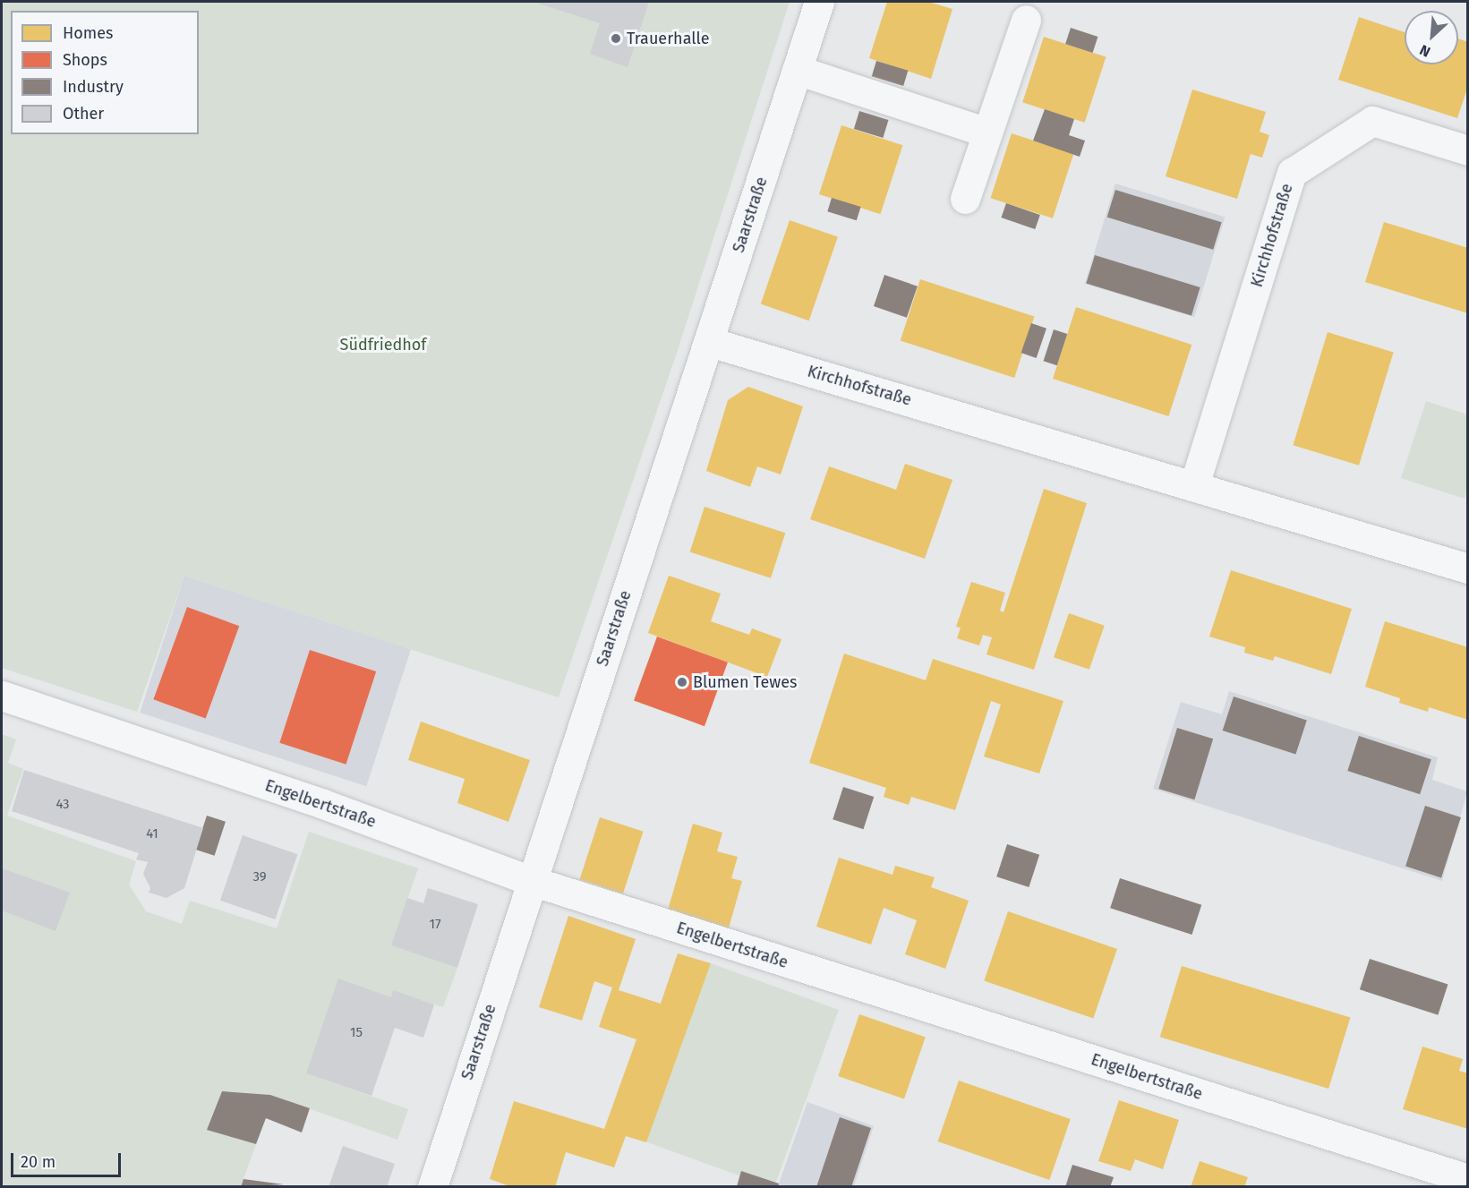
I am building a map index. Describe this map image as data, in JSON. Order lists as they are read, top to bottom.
{
  "streets": {
    "street": ["Saarstraße", "Kirchhofstraße", "Engelbertstraße"]
  },
  "crossings": [
    ["Saarstraße", "Kirchhofstraße"],
    ["Saarstraße", "Engelbertstraße"]
  ],
  "parks": ["Südfriedhof"],
  "places": ["Trauerhalle", "Blumen Tewes"],
  "house_numbers": [
    "43",
    "41",
    "39",
    "17",
    "15"
  ],
  "legend": [
    "Homes",
    "Shops",
    "Industry",
    "Other"
  ],
  "scale_bar": "20 m",
  "north": "bottom left"
}
